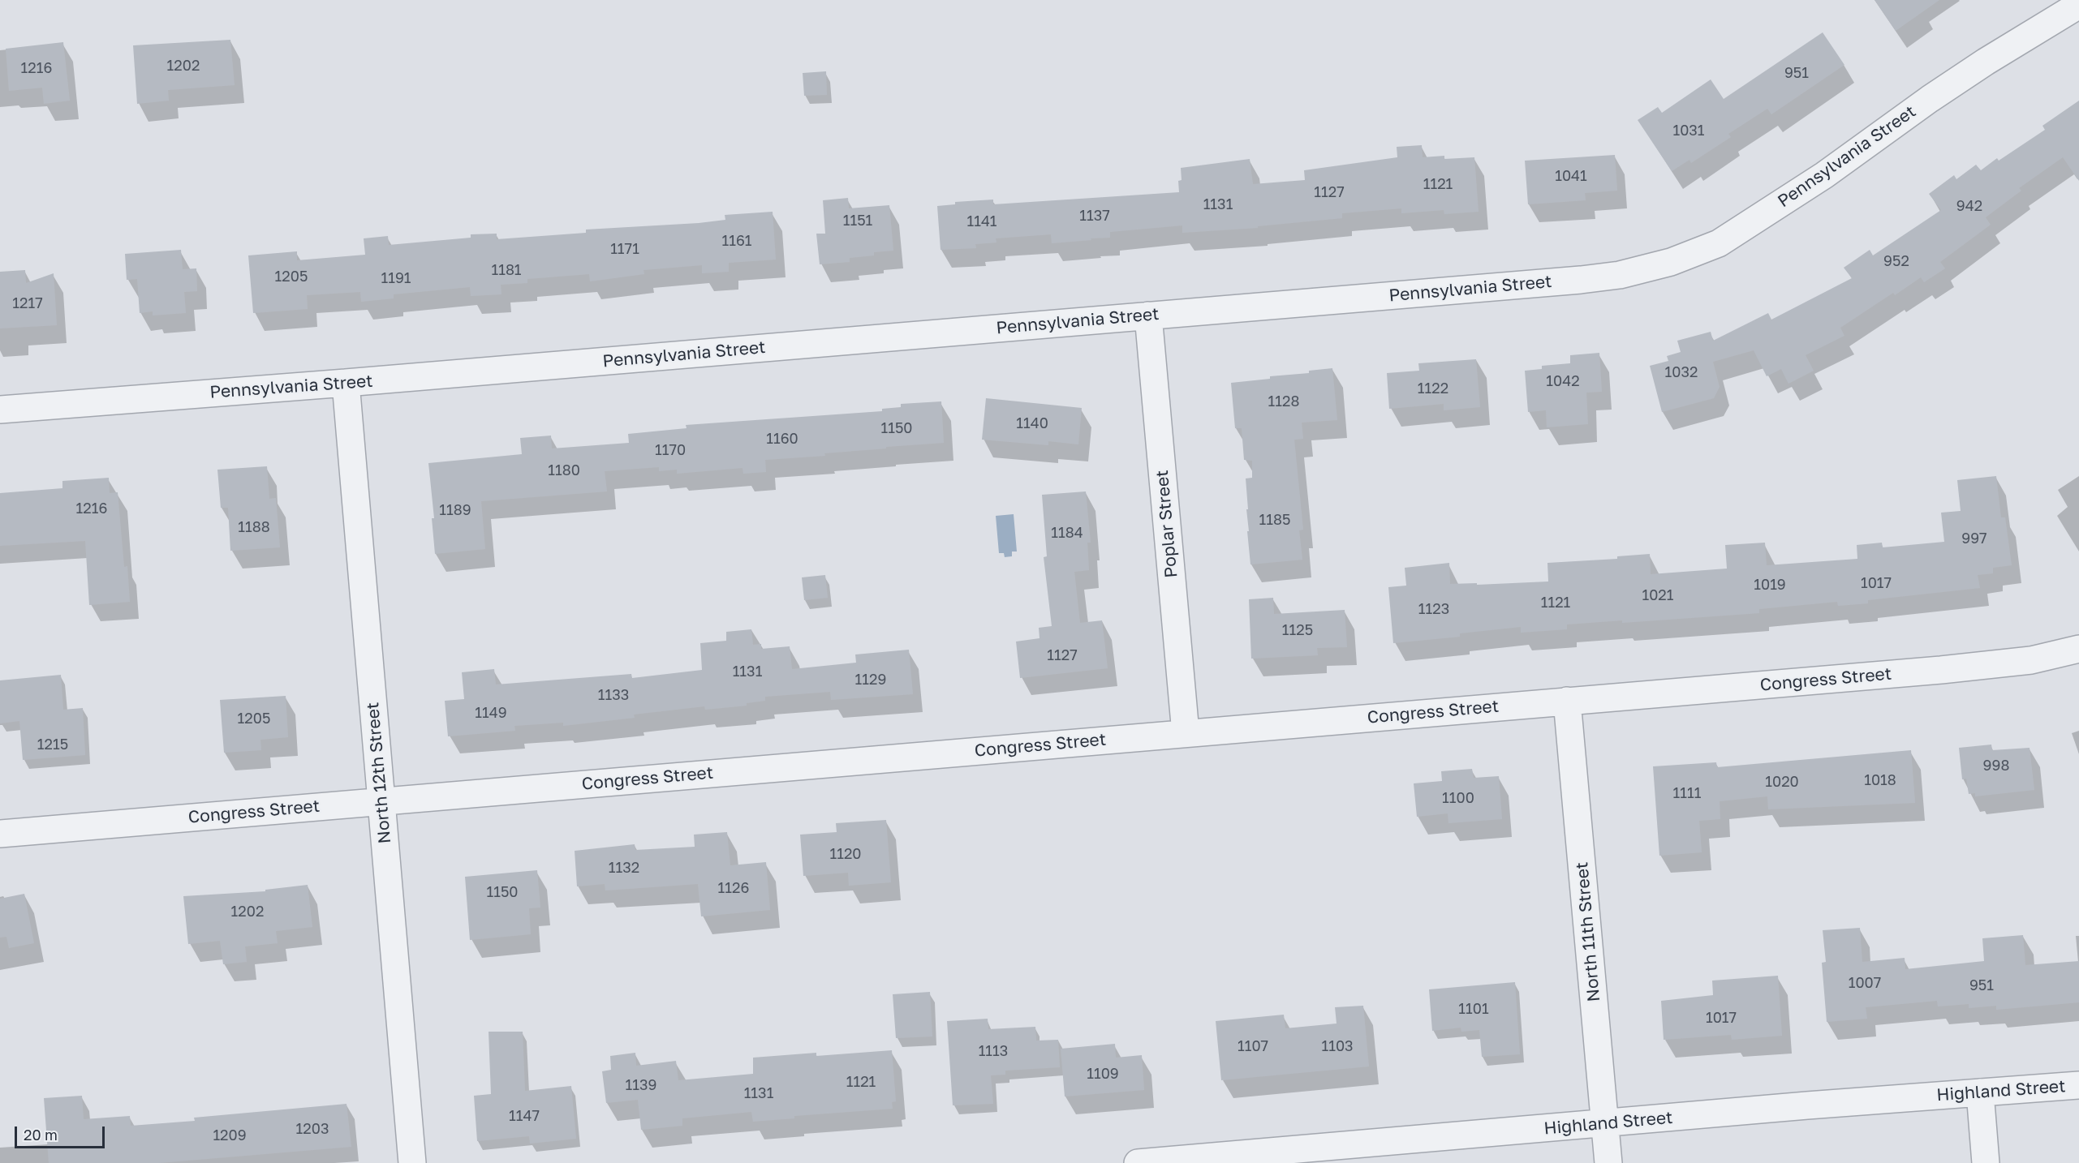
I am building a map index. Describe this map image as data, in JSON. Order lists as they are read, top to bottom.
{
  "streets": {
    "street": [
      "Pennsylvania Street",
      "Poplar Street",
      "Congress Street",
      "North 12th Street",
      "North 11th Street",
      "Highland Street"
    ]
  },
  "crossings": [
    ["Pennsylvania Street", "Poplar Street"],
    ["Pennsylvania Street", "North 12th Street"],
    ["Poplar Street", "Congress Street"],
    ["Congress Street", "North 12th Street"],
    ["Congress Street", "North 11th Street"],
    ["North 11th Street", "Highland Street"]
  ],
  "house_numbers": [
    "1202",
    "1216",
    "951",
    "1031",
    "1041",
    "1121",
    "1127",
    "1131",
    "942",
    "1137",
    "1151",
    "1141",
    "1161",
    "1171",
    "952",
    "1181",
    "1205",
    "1191",
    "1217",
    "1032",
    "1042",
    "1122",
    "1128",
    "1140",
    "1150",
    "1160",
    "1170",
    "1180",
    "1216",
    "1189",
    "1185",
    "1188",
    "1184",
    "997",
    "1017",
    "1019",
    "1021",
    "1121",
    "1123",
    "1125",
    "1127",
    "1131",
    "1129",
    "1133",
    "1149",
    "1205",
    "1215",
    "998",
    "1018",
    "1020",
    "1111",
    "1100",
    "1120",
    "1132",
    "1126",
    "1150",
    "1202",
    "1007",
    "951",
    "1101",
    "1017",
    "1107",
    "1103",
    "1113",
    "1109",
    "1121",
    "1139",
    "1131",
    "1147",
    "1203",
    "1209"
  ],
  "scale_bar": "20 m"
}
